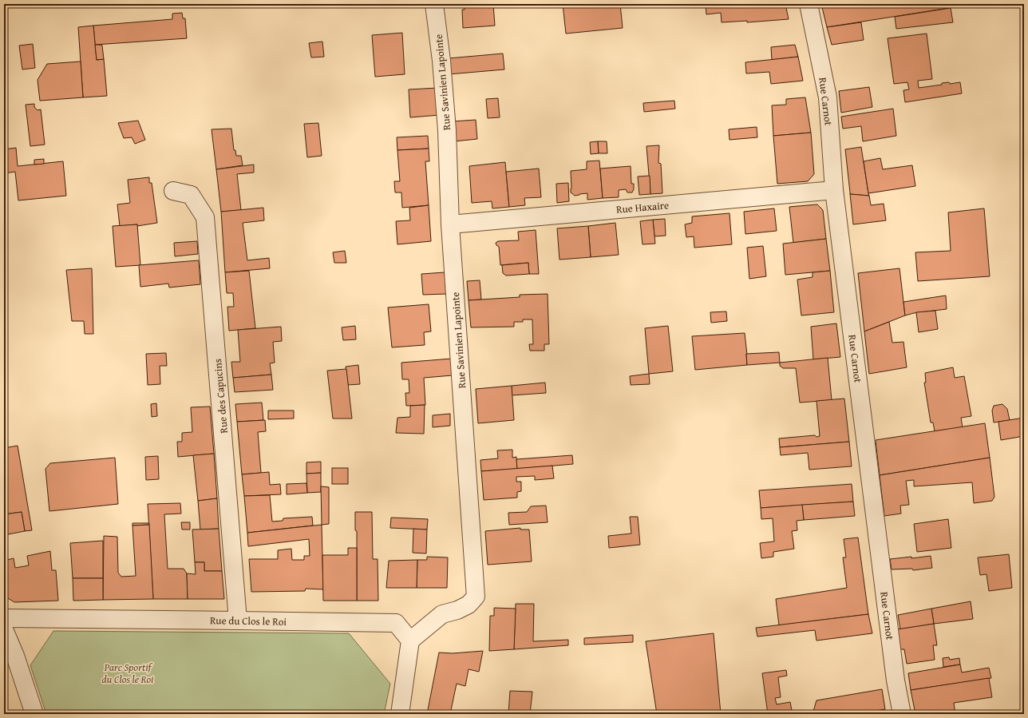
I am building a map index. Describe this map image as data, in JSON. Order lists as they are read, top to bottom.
{
  "streets": {
    "street": [
      "Rue Savinien Lapointe",
      "Rue Carnot",
      "Rue Haxaire",
      "Rue des Capucins",
      "Rue du Clos le Roi"
    ]
  },
  "crossings": [
    ["Rue Savinien Lapointe", "Rue Haxaire"],
    ["Rue Savinien Lapointe", "Rue du Clos le Roi"],
    ["Rue Carnot", "Rue Haxaire"],
    ["Rue des Capucins", "Rue du Clos le Roi"]
  ],
  "parks": ["Parc Sportif du Clos le Roi"]
}
